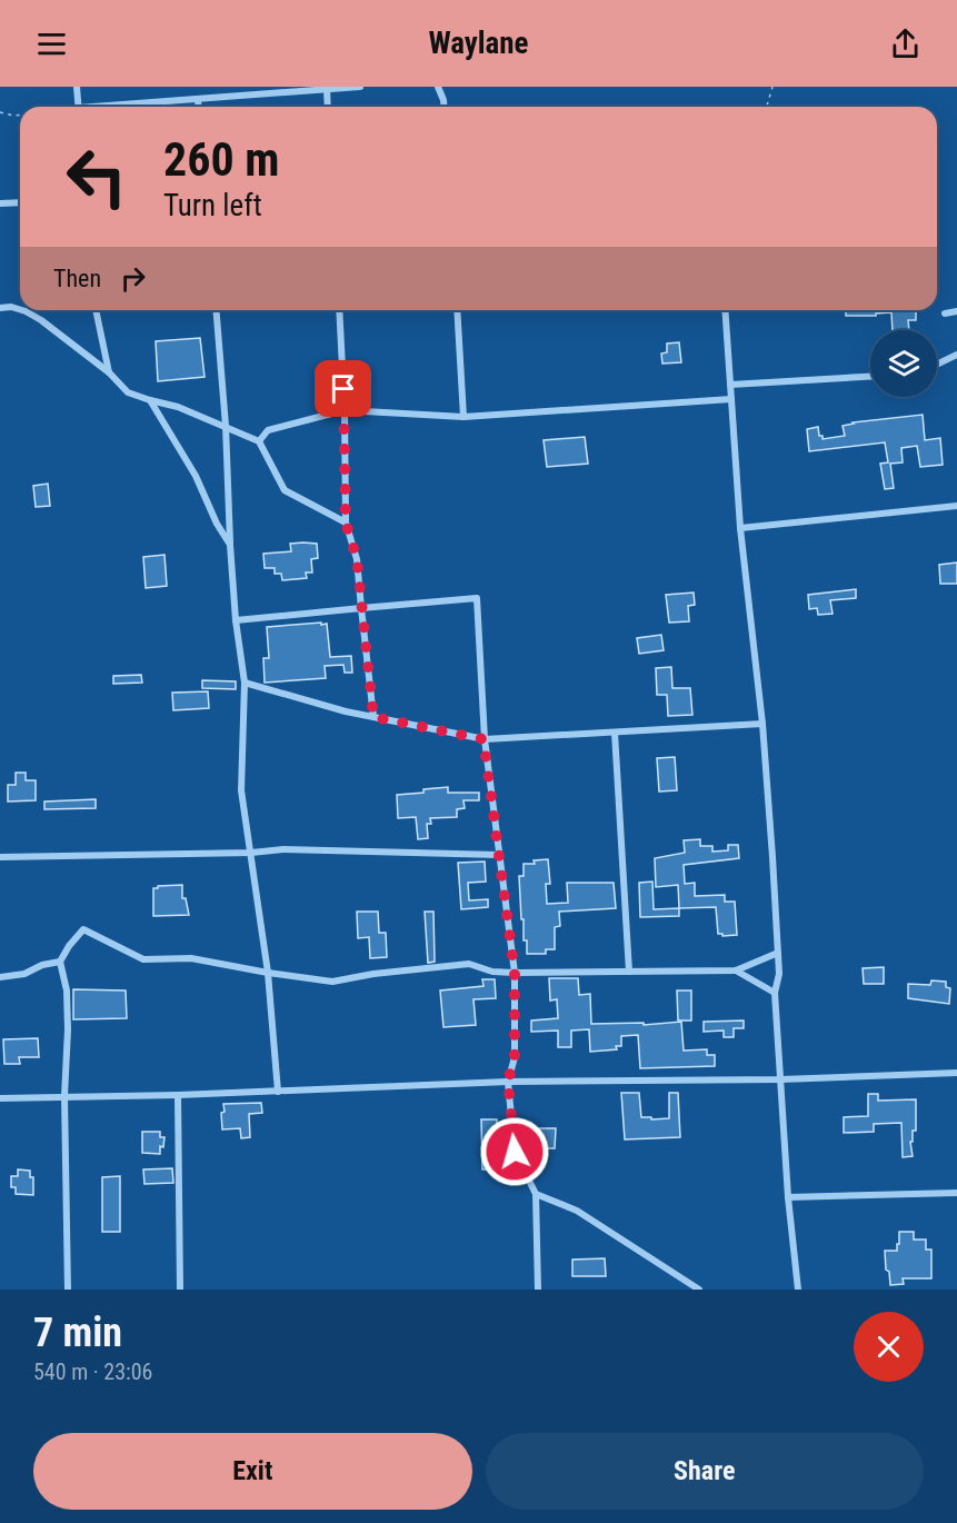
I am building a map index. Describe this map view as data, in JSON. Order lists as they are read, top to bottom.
{
  "page": {
    "header": "Waylane",
    "turn": ["260 m", "Turn left"],
    "then": "Then",
    "heading": ["7 min", "540 m · 23:06"],
    "buttons": ["Exit", "Share"]
  }
}
